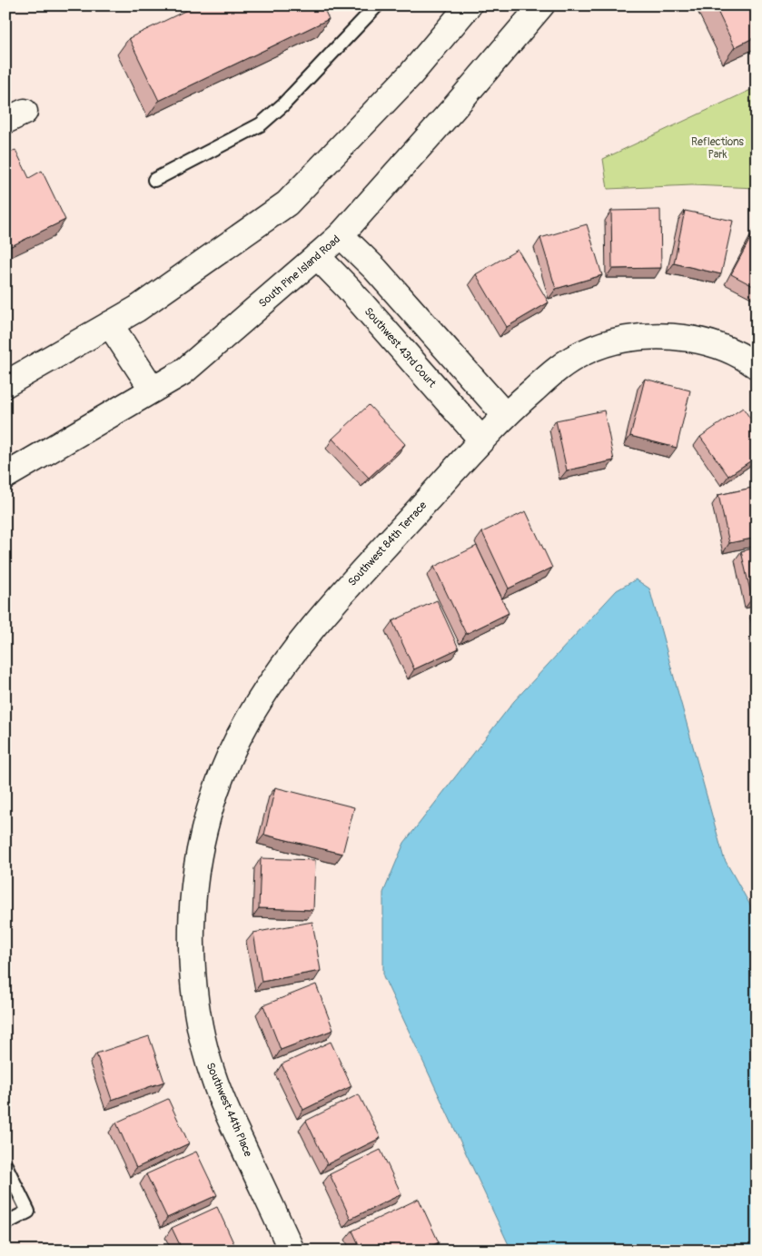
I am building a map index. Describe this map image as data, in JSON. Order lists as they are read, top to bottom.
{
  "streets": {
    "street": [
      "South Pine Island Road",
      "Southwest 43rd Court",
      "Southwest 84th Terrace",
      "Southwest 44th Place"
    ]
  },
  "crossings": [
    ["South Pine Island Road", "Southwest 43rd Court"],
    ["Southwest 43rd Court", "Southwest 84th Terrace"],
    ["Southwest 84th Terrace", "Southwest 44th Place"]
  ],
  "parks": ["Reflections Park"]
}
